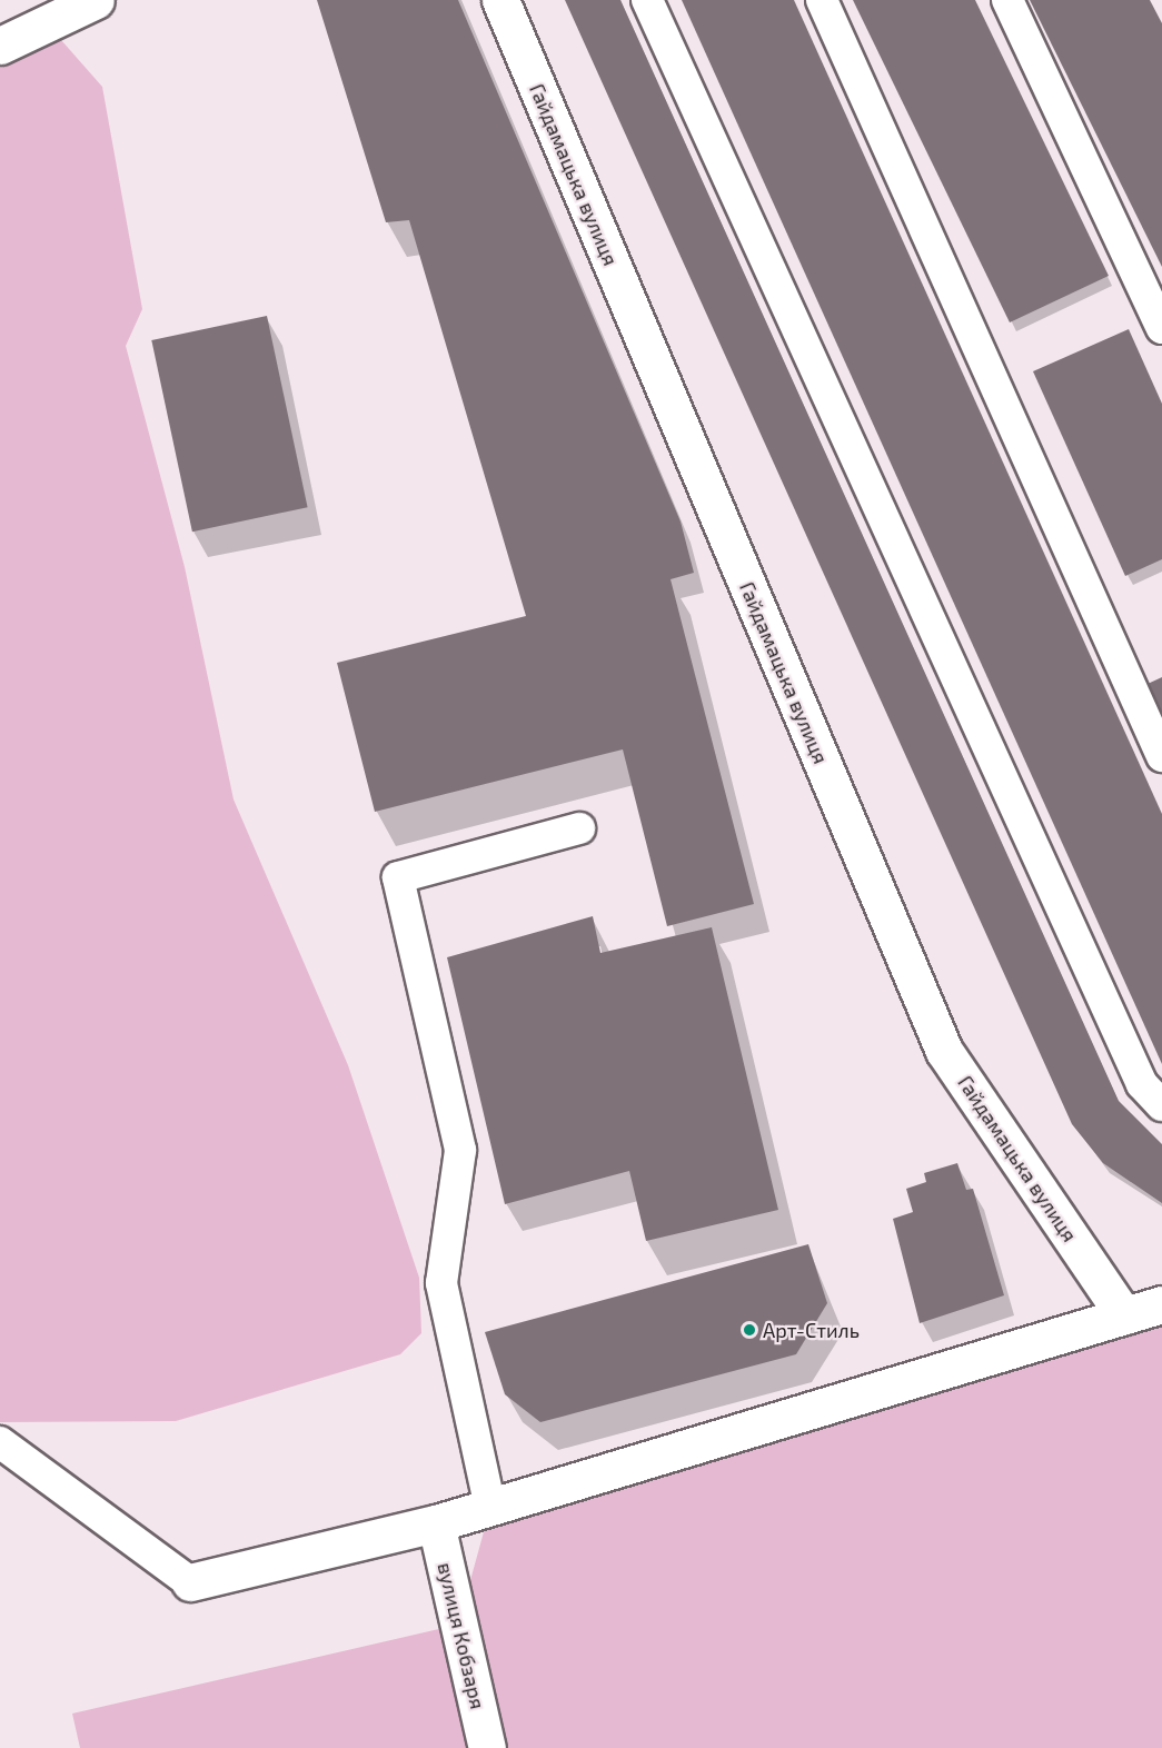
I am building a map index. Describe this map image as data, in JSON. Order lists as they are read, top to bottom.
{
  "streets": {
    "street": ["Гайдамацька вулиця", "вулиця Кобзаря"]
  },
  "places": ["Арт-Стиль"]
}
